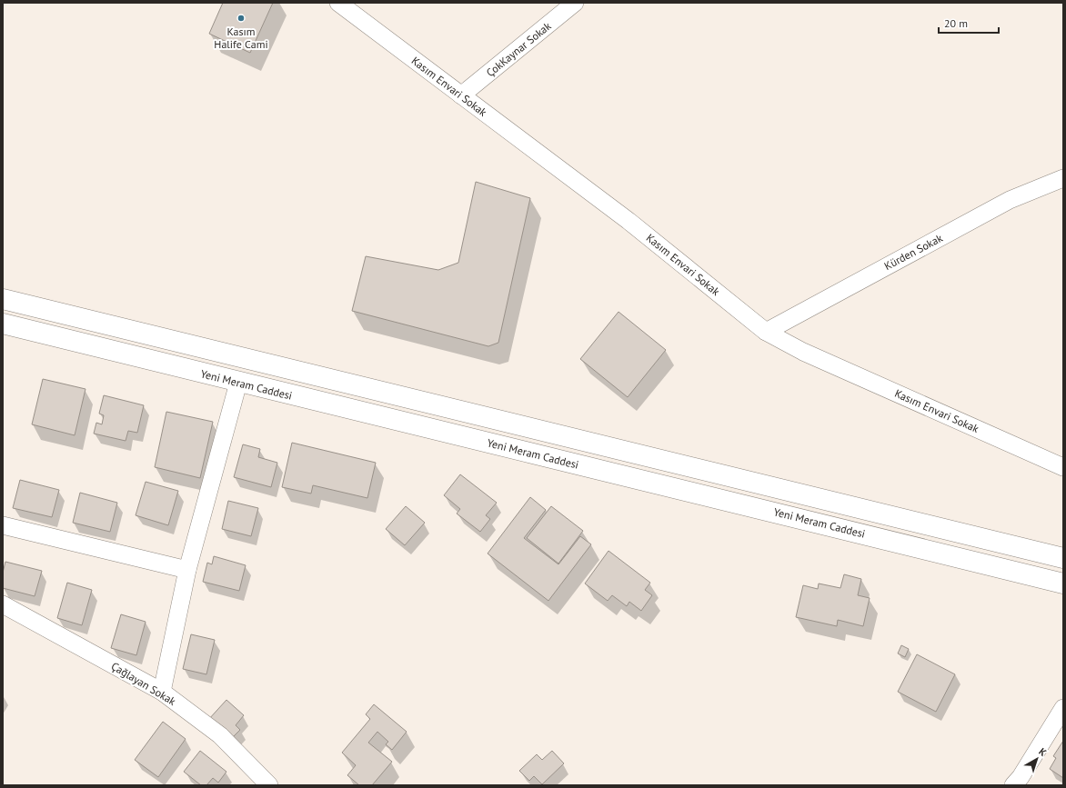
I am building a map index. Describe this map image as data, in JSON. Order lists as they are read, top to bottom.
{
  "streets": {
    "main road": ["Yeni Meram Caddesi"],
    "street": [
      "ÇokKaynar Sokak",
      "Kasım Envari Sokak",
      "Kürden Sokak",
      "Çağlayan Sokak"
    ]
  },
  "crossings": [
    ["ÇokKaynar Sokak", "Kasım Envari Sokak"],
    ["Kasım Envari Sokak", "Kürden Sokak"]
  ],
  "places": ["Kasım Halife Cami"],
  "scale_bar": "20 m",
  "north": "top right"
}
